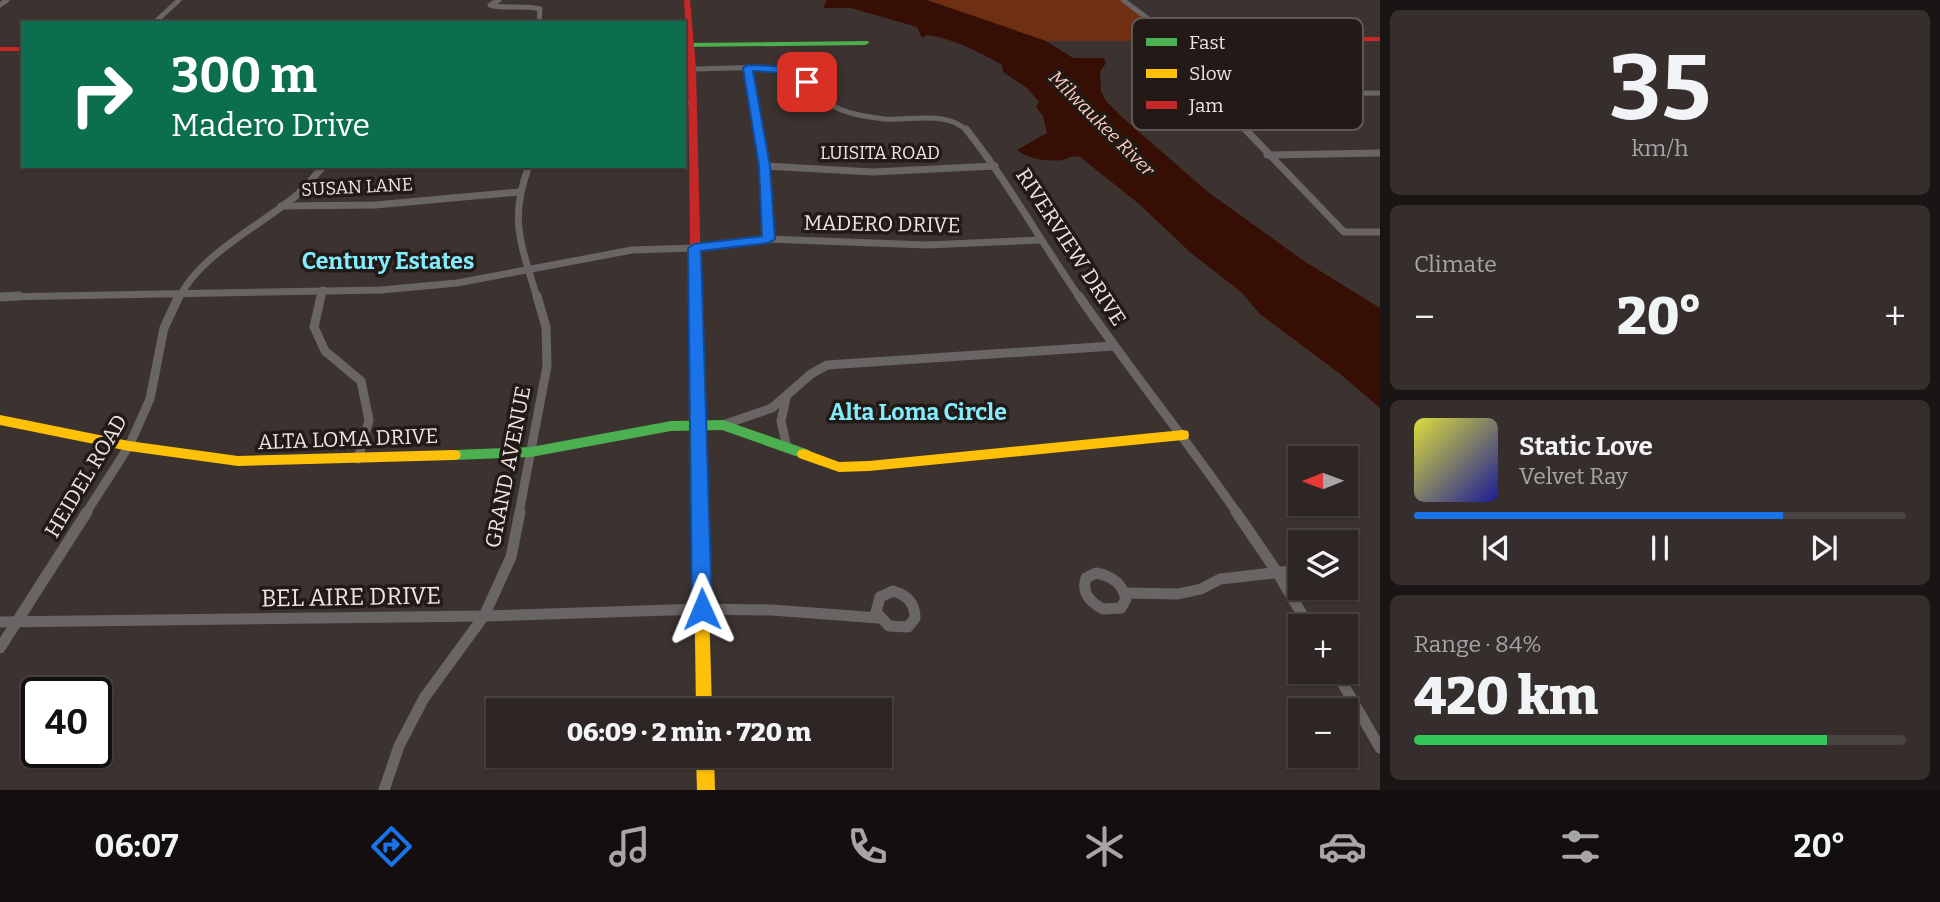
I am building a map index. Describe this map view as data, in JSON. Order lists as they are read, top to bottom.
{
  "streets": {
    "street": [
      "LUISITA ROAD",
      "SUSAN LANE",
      "MADERO DRIVE",
      "RIVERVIEW DRIVE",
      "ALTA LOMA DRIVE",
      "GRAND AVENUE",
      "HEIDEL ROAD",
      "BEL AIRE DRIVE"
    ]
  },
  "crossings": [
    ["LUISITA ROAD", "RIVERVIEW DRIVE"],
    ["SUSAN LANE", "GRAND AVENUE"],
    ["SUSAN LANE", "HEIDEL ROAD"],
    ["MADERO DRIVE", "RIVERVIEW DRIVE"],
    ["MADERO DRIVE", "GRAND AVENUE"],
    ["MADERO DRIVE", "HEIDEL ROAD"],
    ["RIVERVIEW DRIVE", "ALTA LOMA DRIVE"],
    ["ALTA LOMA DRIVE", "GRAND AVENUE"],
    ["ALTA LOMA DRIVE", "HEIDEL ROAD"],
    ["GRAND AVENUE", "BEL AIRE DRIVE"],
    ["HEIDEL ROAD", "BEL AIRE DRIVE"]
  ],
  "districts": ["Century Estates", "Alta Loma Circle"],
  "water": ["Milwaukee River"],
  "legend": ["Fast", "Slow", "Jam"],
  "north": "left",
  "page": {
    "tile": [
      ["35", "km/h"],
      "Climate",
      ["Range · 84%", "420 km"]
    ],
    "turn": ["300 m", "Madero Drive"],
    "heat": ["−", "20°", "+"],
    "song": ["Static Love", "Velvet Ray"],
    "map_buttons": ["+", "−"],
    "limit": "40",
    "trip": "06:09 · 2 min · 720 m",
    "tabs": ["06:07", "20°"]
  }
}
